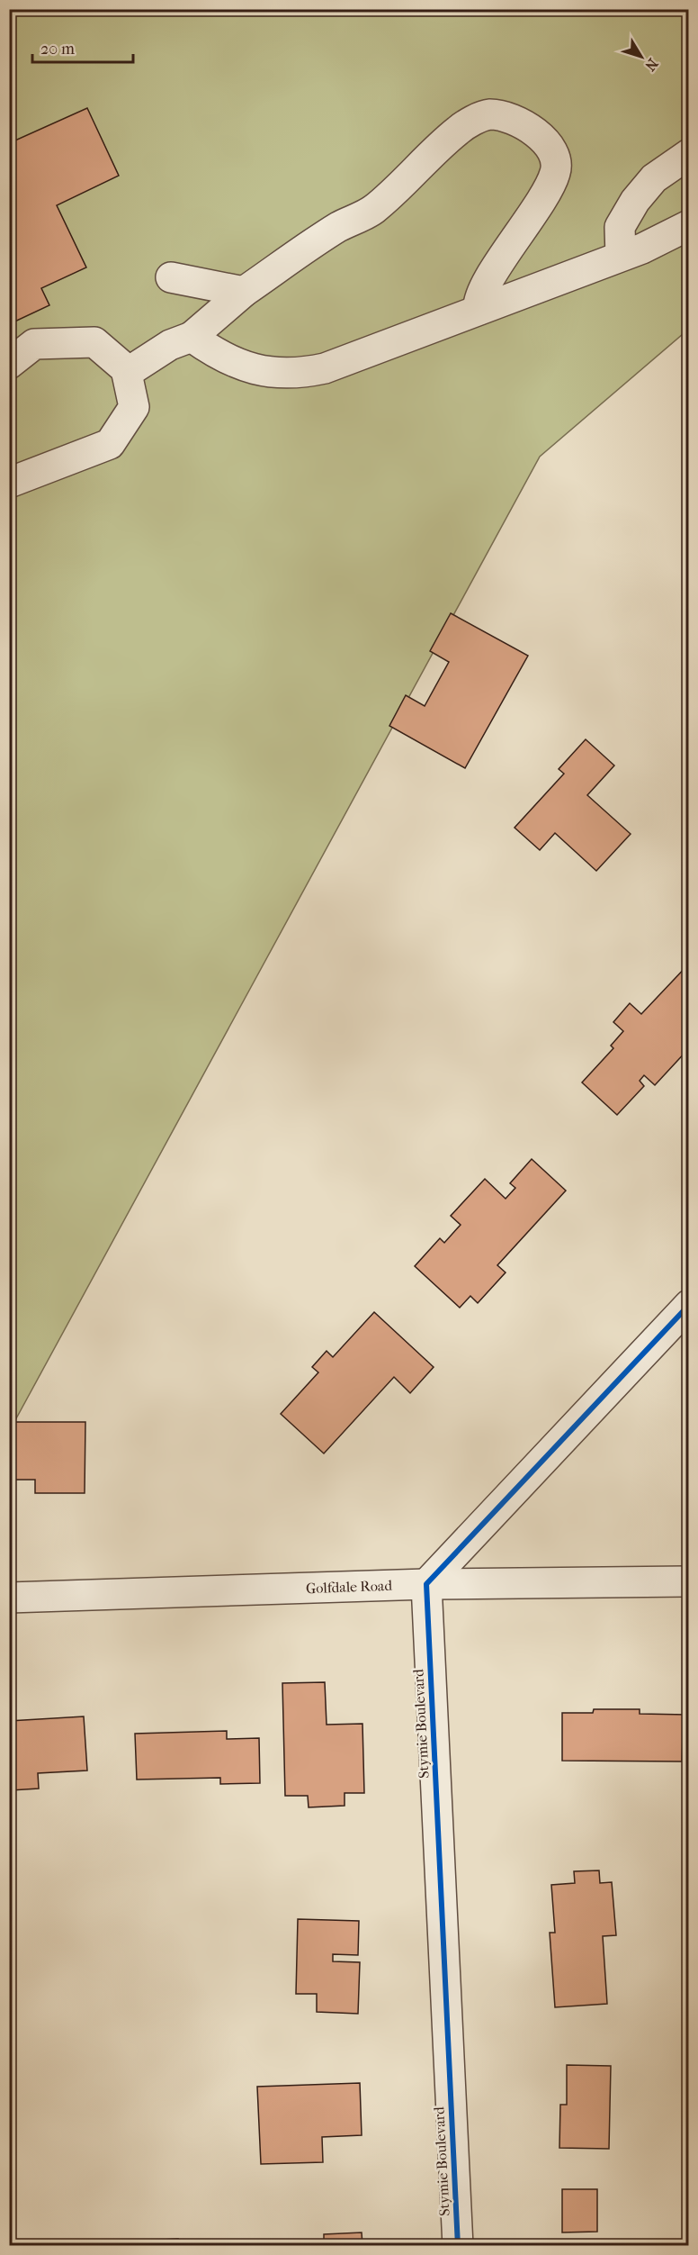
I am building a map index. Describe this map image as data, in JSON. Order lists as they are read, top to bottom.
{
  "streets": {
    "street": ["Golfdale Road", "Stymie Boulevard"]
  },
  "crossings": [
    ["Golfdale Road", "Stymie Boulevard"]
  ],
  "scale_bar": "20 m",
  "north": "bottom right"
}
